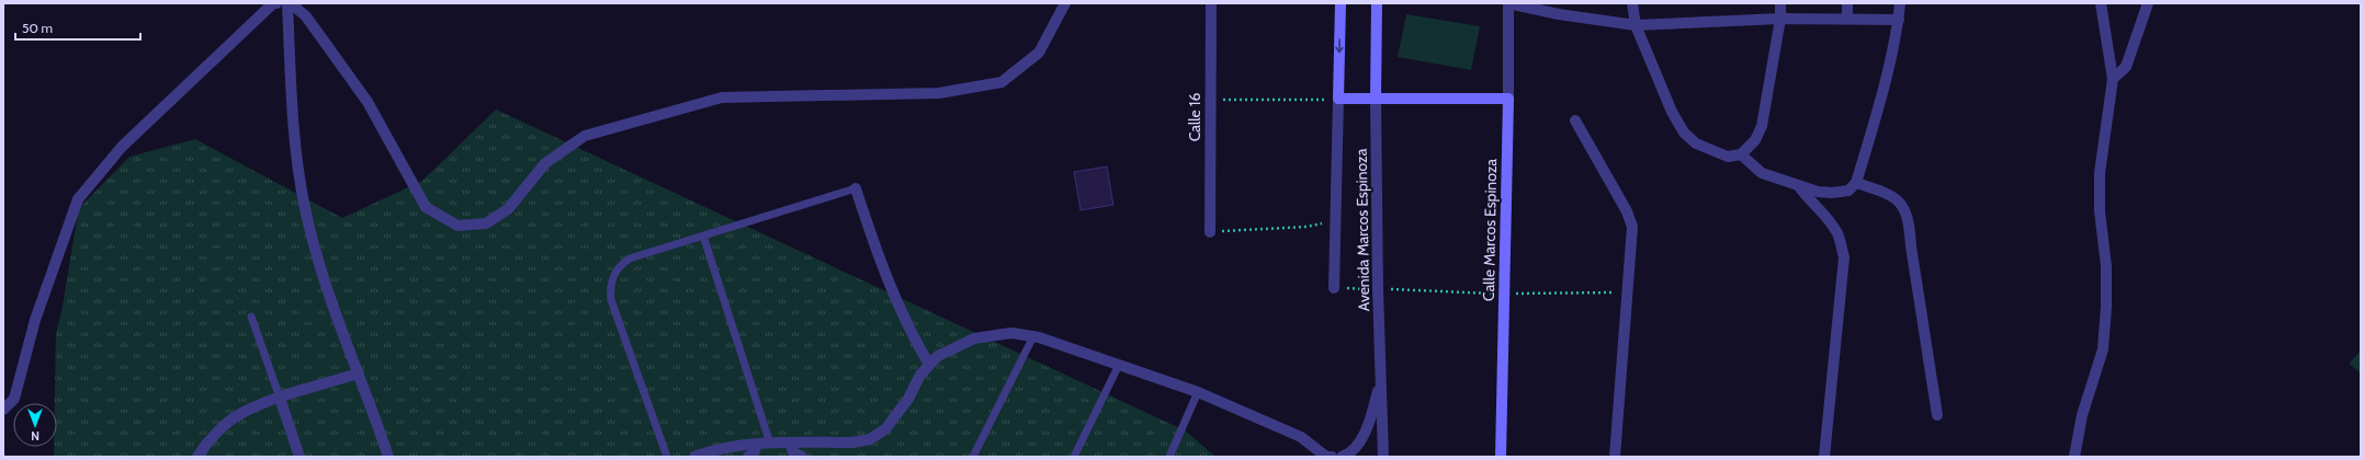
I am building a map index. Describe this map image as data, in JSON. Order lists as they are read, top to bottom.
{
  "streets": {
    "street": ["Calle 16", "Avenida Marcos Espinoza", "Calle Marcos Espinoza"]
  },
  "scale_bar": "50 m",
  "north": "bottom"
}
